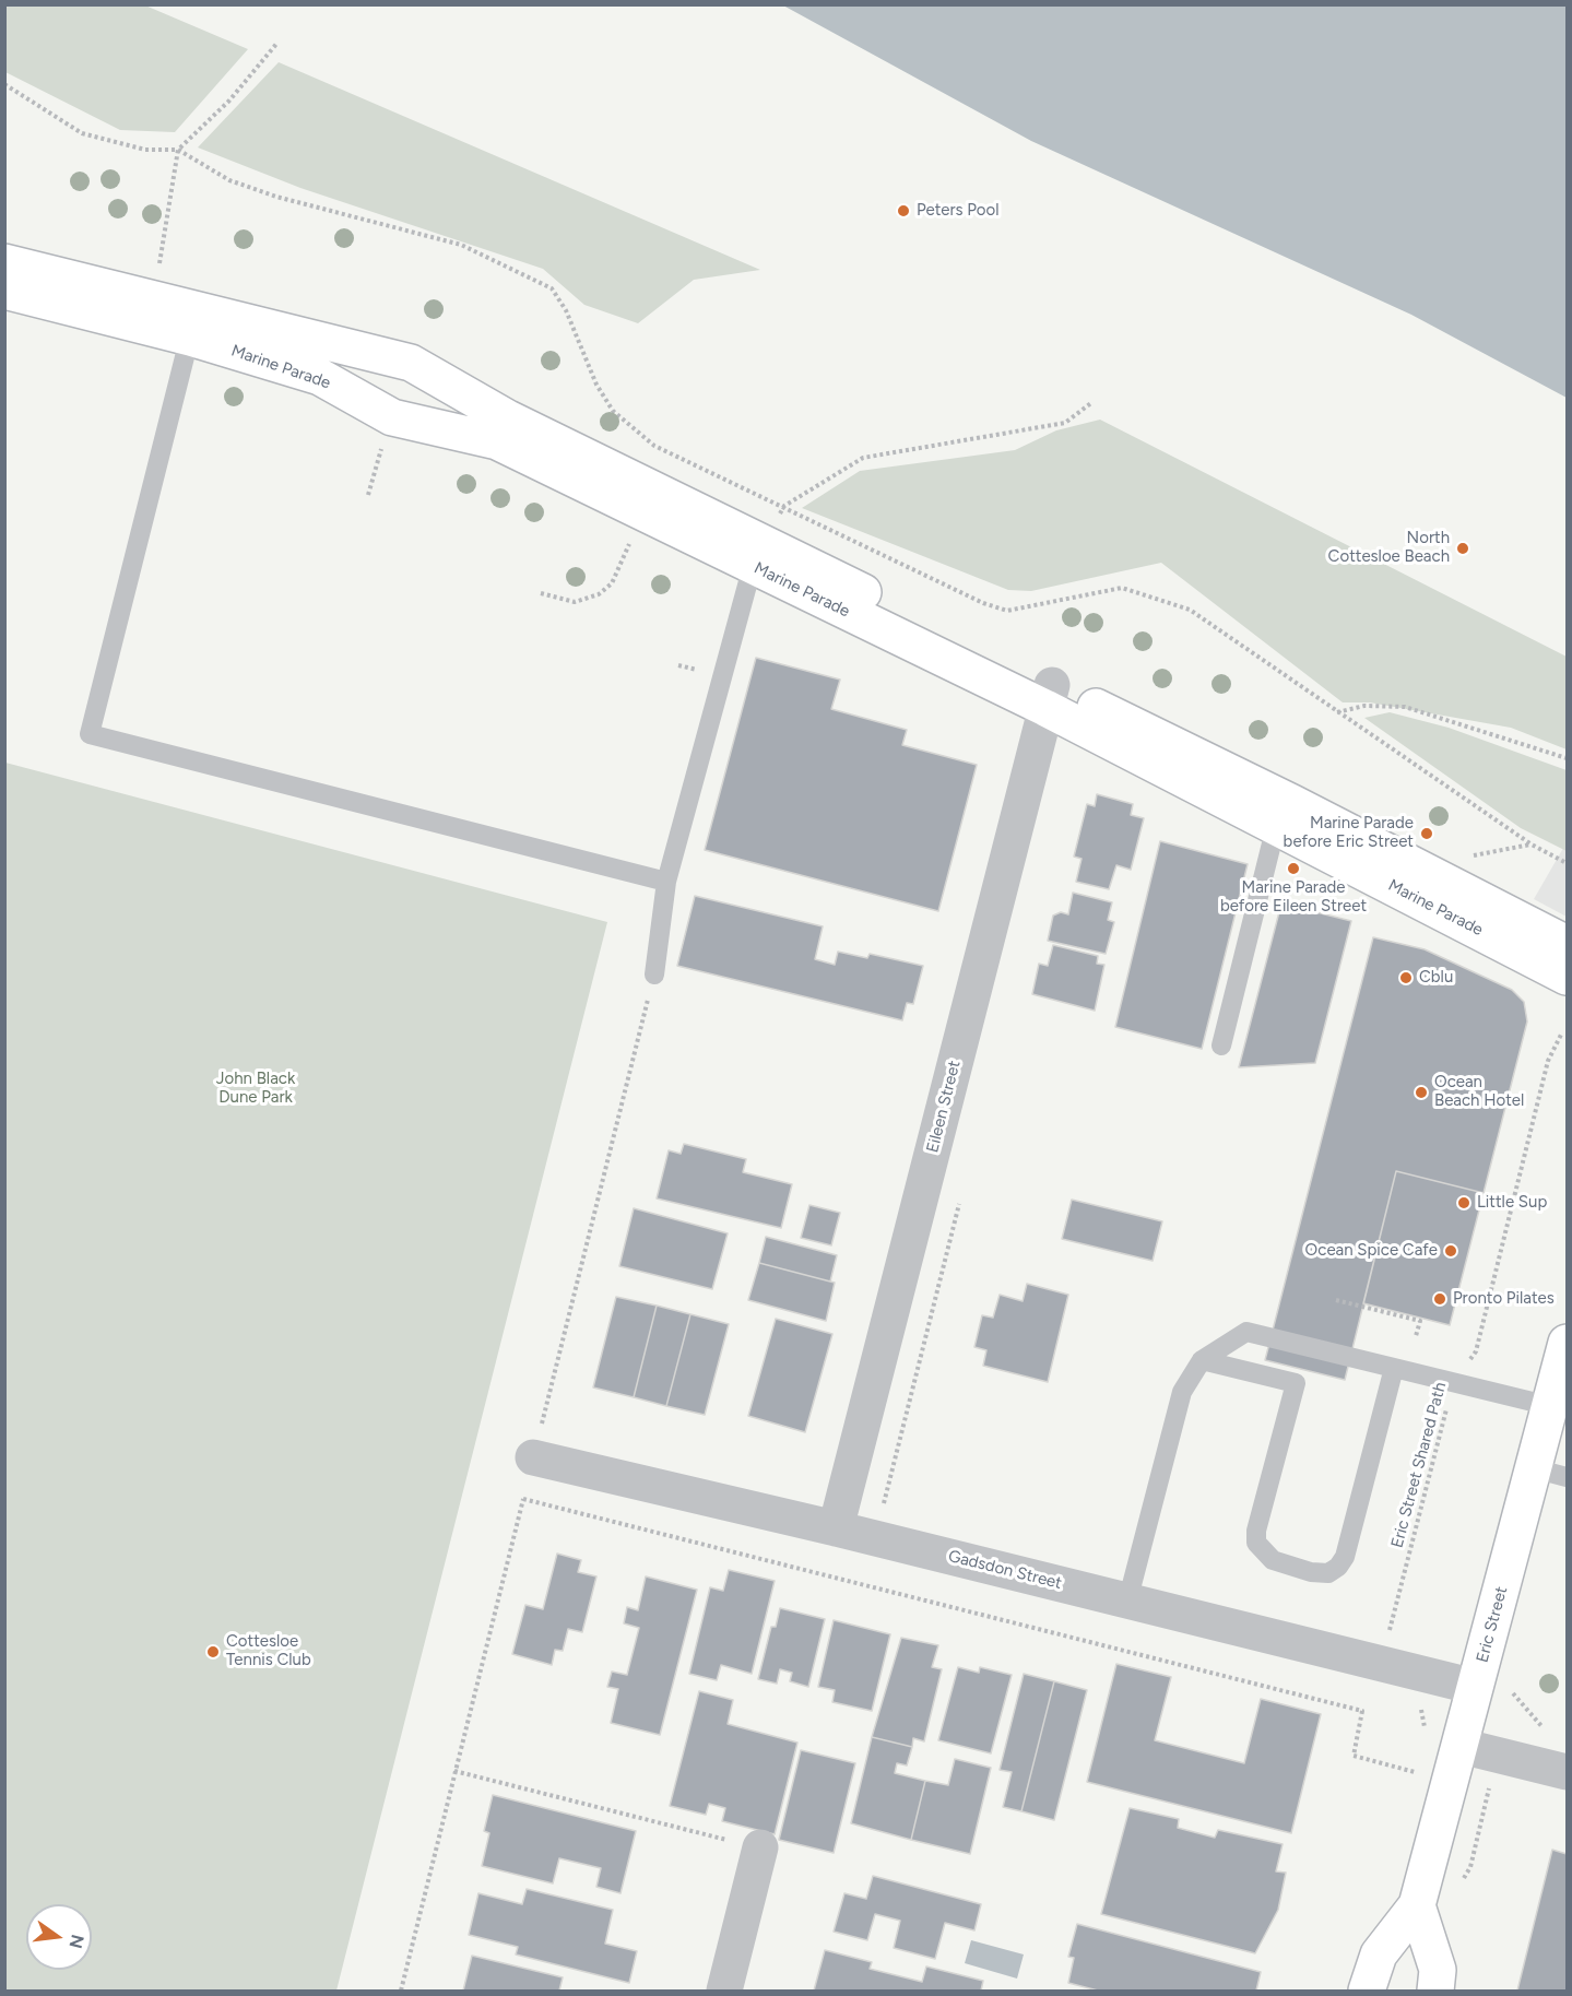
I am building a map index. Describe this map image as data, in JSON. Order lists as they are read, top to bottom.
{
  "streets": {
    "main road": ["Marine Parade", "Eric Street"],
    "street": ["Eileen Street", "Gadsdon Street"],
    "path": ["Eric Street Shared Path"]
  },
  "crossings": [
    ["Marine Parade", "Eileen Street"],
    ["Eileen Street", "Gadsdon Street"],
    ["Gadsdon Street", "Eric Street"]
  ],
  "parks": ["John Black Dune Park"],
  "places": [
    "Peters Pool",
    "North Cottesloe Beach",
    "Marine Parade before Eric Street",
    "Marine Parade before Eileen Street",
    "Cblu",
    "Ocean Beach Hotel",
    "Little Sup",
    "Ocean Spice Cafe",
    "Pronto Pilates",
    "Cottesloe Tennis Club"
  ],
  "north": "right"
}
